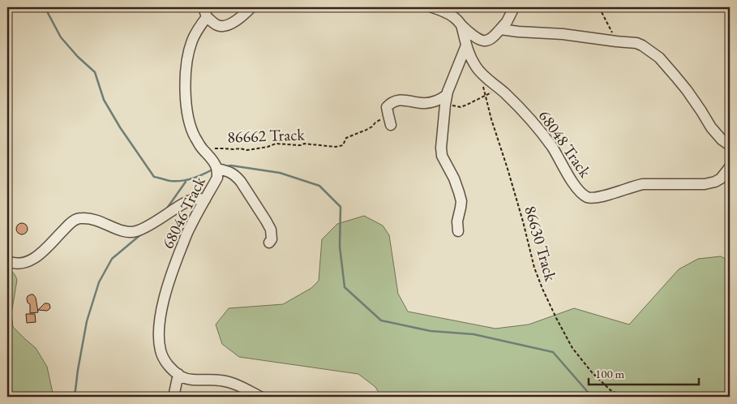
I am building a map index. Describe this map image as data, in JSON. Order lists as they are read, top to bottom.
{
  "streets": {
    "street": ["68048 Track", "68046 Track"],
    "path": ["86662 Track", "86630 Track"]
  },
  "crossings": [
    ["86662 Track", "68046 Track"],
    ["68048 Track", "86630 Track"]
  ],
  "scale_bar": "100 m"
}
